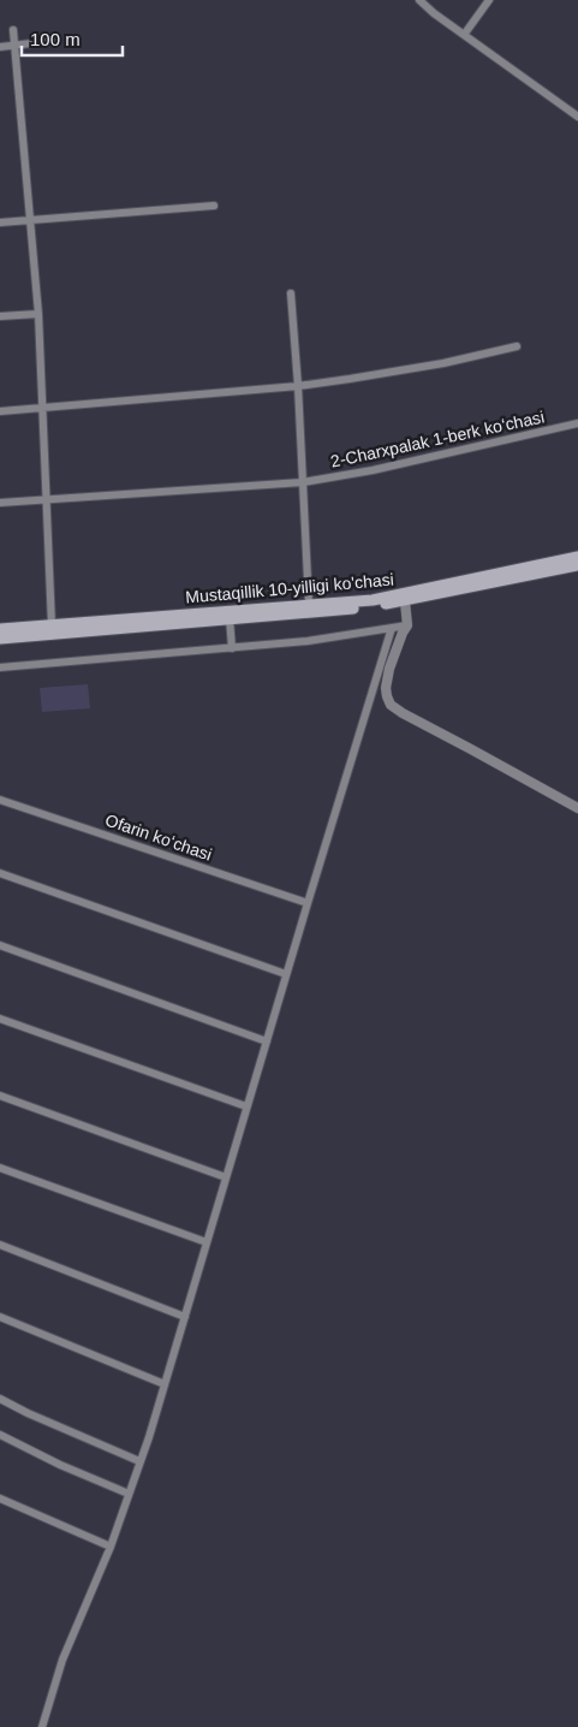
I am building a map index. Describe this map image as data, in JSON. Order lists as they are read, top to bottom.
{
  "streets": {
    "main road": ["Mustaqillik 10-yilligi ko'chasi"],
    "street": ["2-Charxpalak 1-berk koʻchasi", "Ofarin koʻchasi"]
  },
  "scale_bar": "100 m"
}
